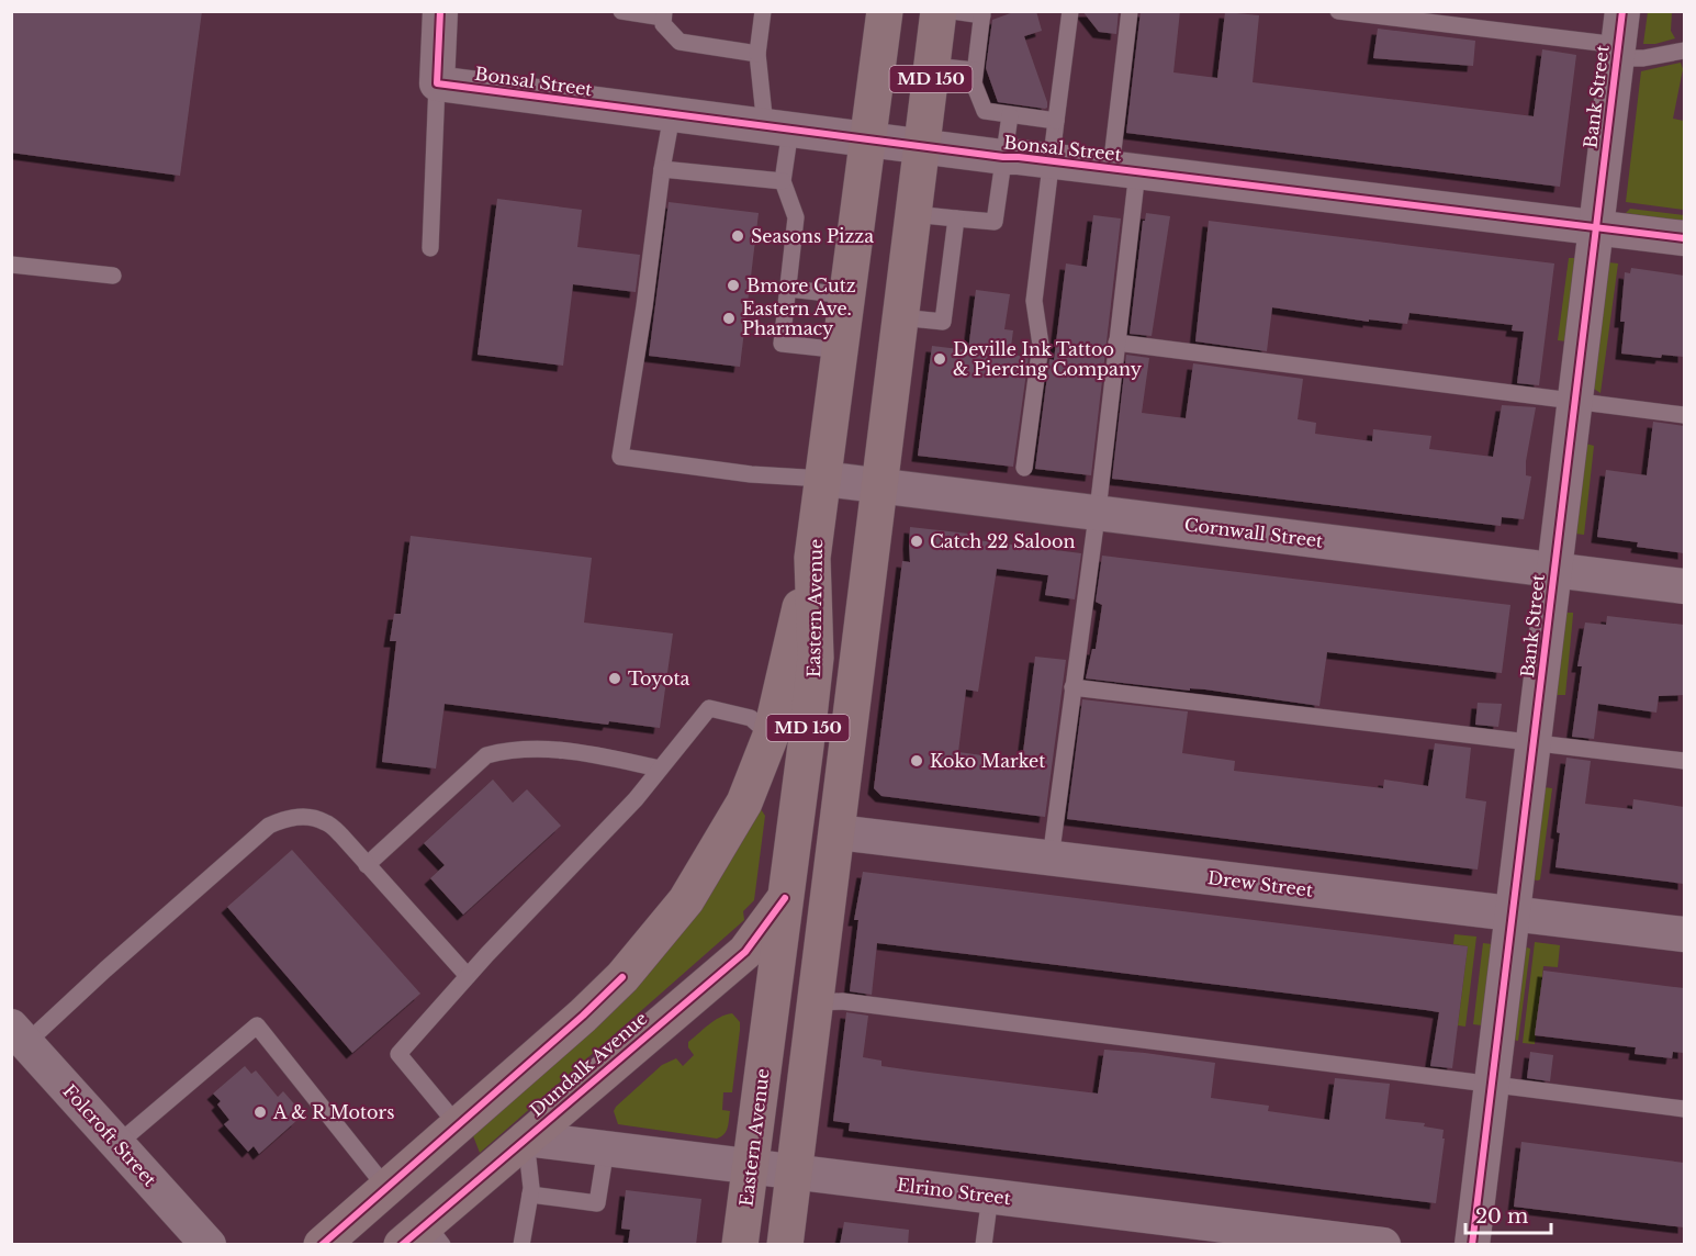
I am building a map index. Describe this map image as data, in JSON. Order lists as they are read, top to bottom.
{
  "streets": {
    "main road": ["MD 150", "Eastern Avenue", "Dundalk Avenue"],
    "street": [
      "Bonsal Street",
      "Bank Street",
      "Cornwall Street",
      "Drew Street",
      "Folcroft Street",
      "Elrino Street"
    ]
  },
  "crossings": [
    ["MD 150", "Bonsal Street"],
    ["MD 150", "Cornwall Street"],
    ["MD 150", "Drew Street"],
    ["MD 150", "Dundalk Avenue"],
    ["MD 150", "Elrino Street"],
    ["Bonsal Street", "Bank Street"],
    ["Bonsal Street", "Eastern Avenue"],
    ["Bank Street", "Cornwall Street"],
    ["Bank Street", "Drew Street"],
    ["Cornwall Street", "Eastern Avenue"],
    ["Eastern Avenue", "Dundalk Avenue"],
    ["Eastern Avenue", "Elrino Street"],
    ["Drew Street", "Dundalk Avenue"],
    ["Dundalk Avenue", "Elrino Street"]
  ],
  "places": [
    "Seasons Pizza",
    "Bmore Cutz",
    "Eastern Ave. Pharmacy",
    "Deville Ink Tattoo & Piercing Company",
    "Catch 22 Saloon",
    "Toyota",
    "Koko Market",
    "A & R Motors"
  ],
  "scale_bar": "20 m"
}
